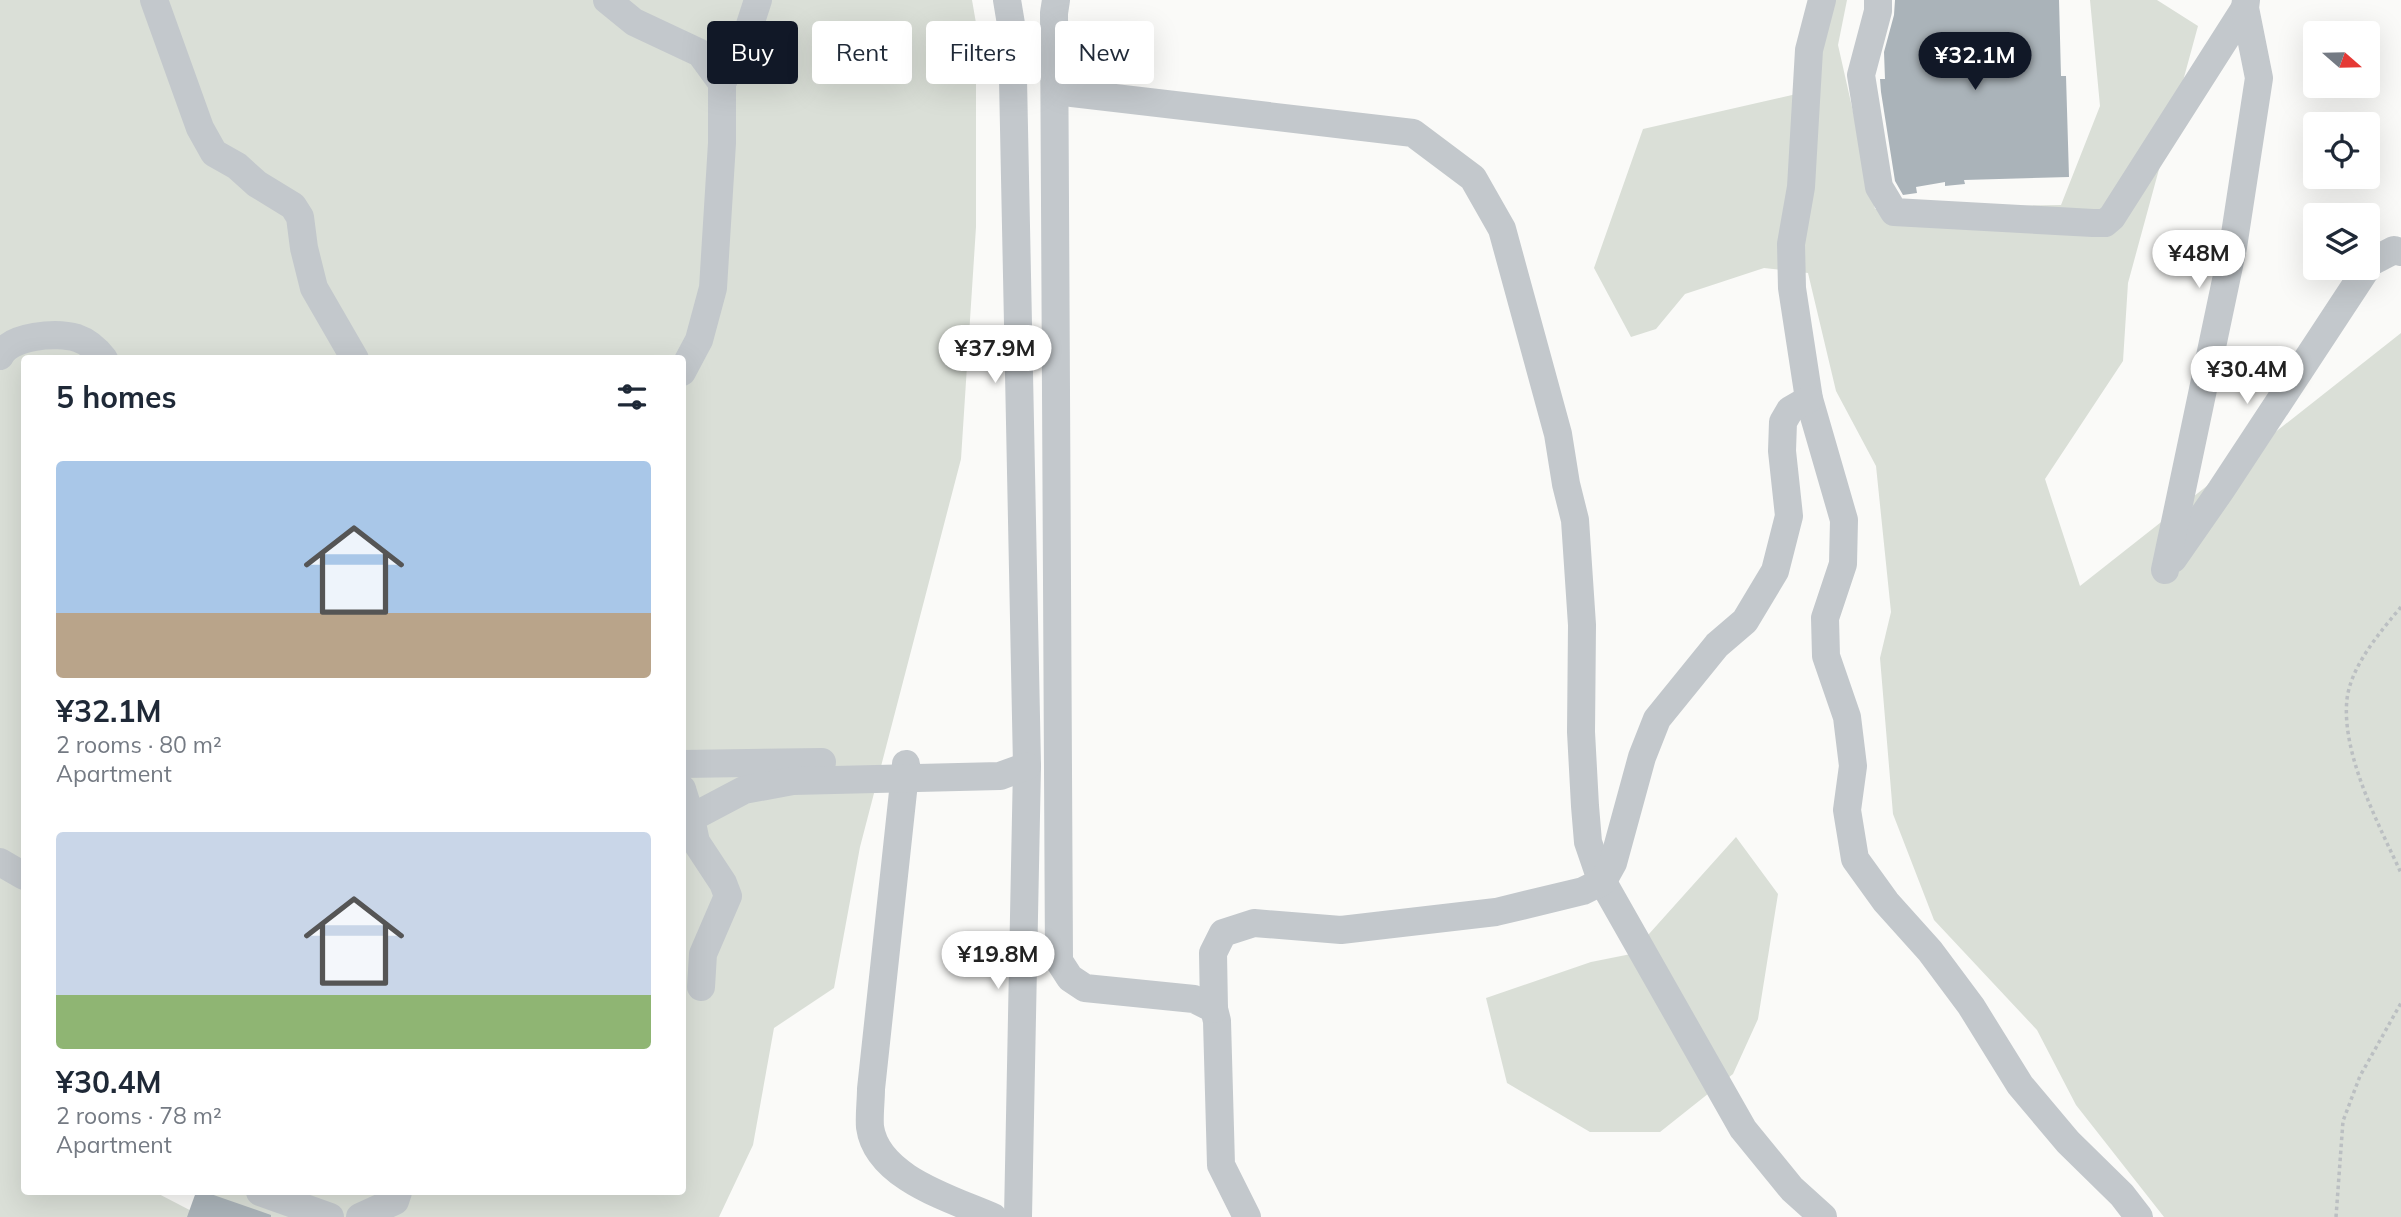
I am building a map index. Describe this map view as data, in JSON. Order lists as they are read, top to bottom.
{
  "north": "right",
  "page": {
    "chip": [
      "Buy",
      "Rent",
      "Filters",
      "New"
    ],
    "price": [
      "¥32.1M",
      "¥48M",
      "¥37.9M",
      "¥30.4M",
      "¥19.8M"
    ],
    "heading": "5 homes",
    "list": [
      {
        "name": "¥32.1M",
        "note": "2 rooms · 80 m² · Apartment"
      },
      {
        "name": "¥30.4M",
        "note": "2 rooms · 78 m² · Apartment"
      }
    ]
  }
}
